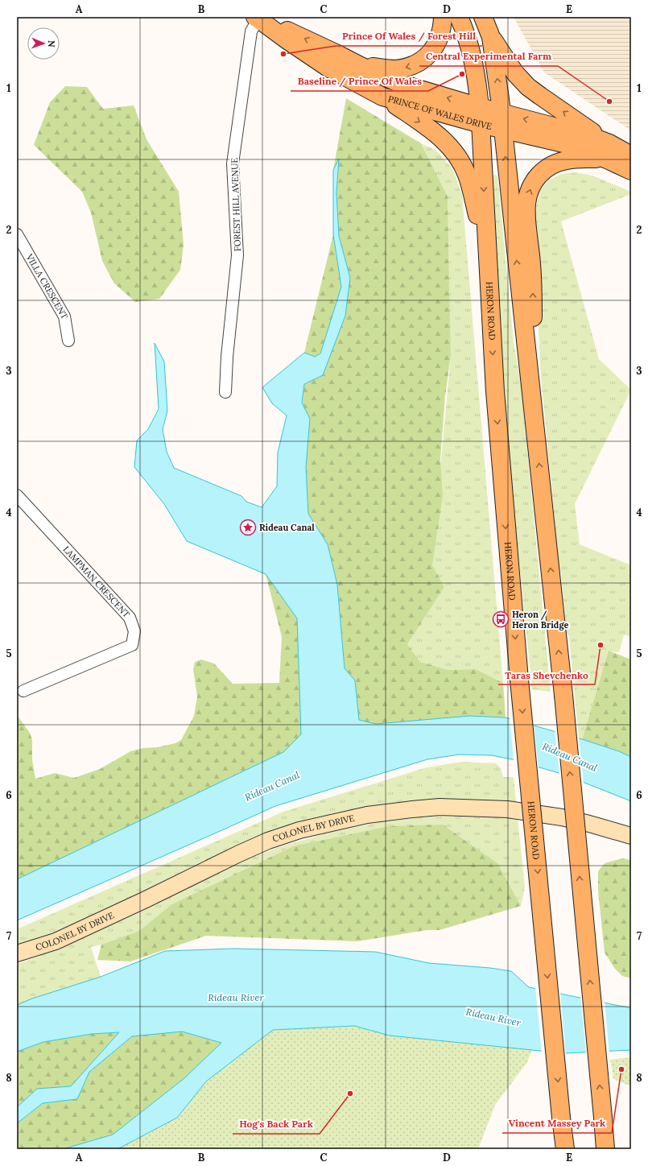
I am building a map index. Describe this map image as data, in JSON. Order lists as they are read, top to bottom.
{
  "streets": {
    "main road": ["PRINCE OF WALES DRIVE", "HERON ROAD", "COLONEL BY DRIVE"],
    "street": ["FOREST HILL AVENUE", "VILLA CRESCENT", "LAMPMAN CRESCENT"]
  },
  "crossings": [
    ["PRINCE OF WALES DRIVE", "FOREST HILL AVENUE"],
    ["PRINCE OF WALES DRIVE", "HERON ROAD"]
  ],
  "water": ["Rideau Canal", "Rideau River"],
  "places": {
    "other": [
      "Prince Of Wales / Forest Hill",
      "Baseline / Prince Of Wales",
      "Central Experimental Farm",
      "Taras Shevchenko",
      "Vincent Massey Park",
      "Hog's Back Park"
    ],
    "place": ["Rideau Canal"],
    "bus stop": ["Heron / Heron Bridge"]
  },
  "north": "right",
  "grid": {
    "columns": [
      "A",
      "B",
      "C",
      "D",
      "E"
    ],
    "rows": [
      "1",
      "2",
      "3",
      "4",
      "5",
      "6",
      "7",
      "8"
    ]
  }
}
